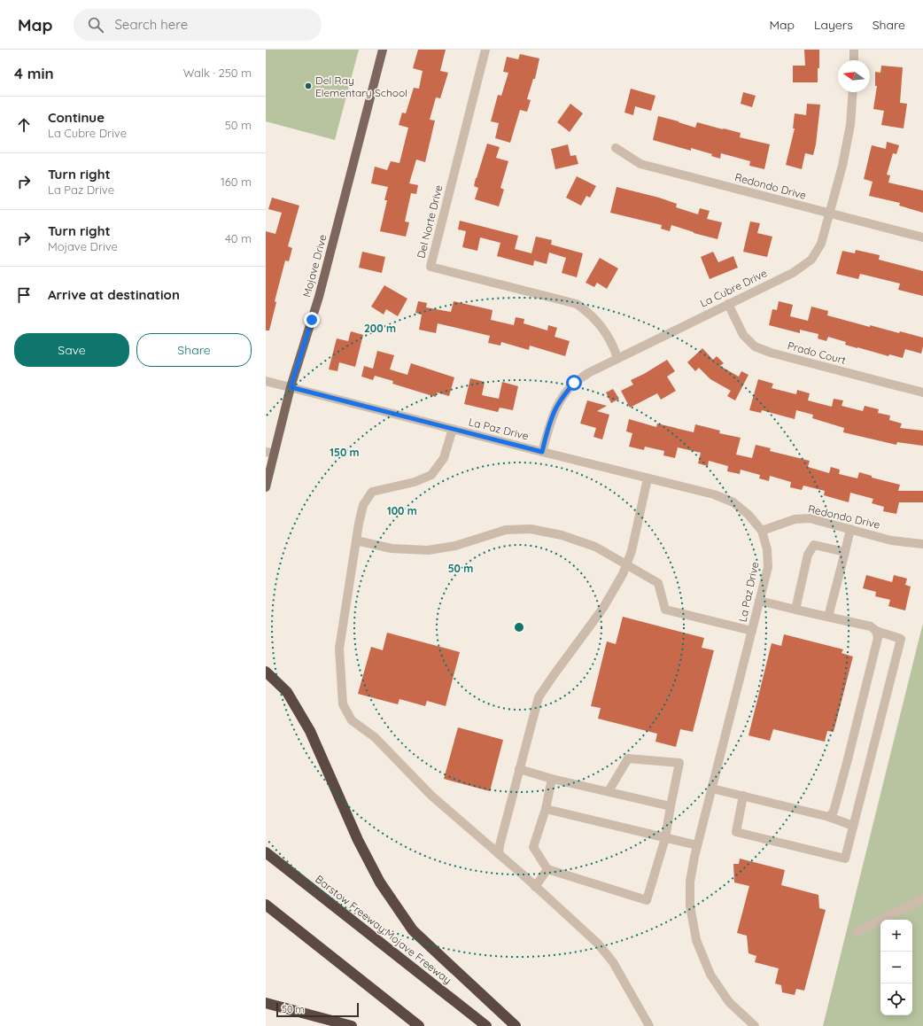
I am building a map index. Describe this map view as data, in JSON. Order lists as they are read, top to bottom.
{
  "streets": {
    "highway": ["Barstow Freeway;Mojave Freeway"],
    "main road": ["Mojave Drive"],
    "street": [
      "Redondo Drive",
      "Del Norte Drive",
      "La Cubre Drive",
      "Prado Court",
      "La Paz Drive"
    ]
  },
  "crossings": [
    ["Redondo Drive", "La Cubre Drive"],
    ["Redondo Drive", "La Paz Drive"],
    ["Del Norte Drive", "La Cubre Drive"],
    ["Mojave Drive", "La Paz Drive"],
    ["La Cubre Drive", "Prado Court"],
    ["La Cubre Drive", "La Paz Drive"]
  ],
  "places": ["Del Ray Elementary School"],
  "scale_bar": "50 m",
  "north": "left",
  "page": {
    "header": "Map",
    "search": "Search here",
    "nav": ["Map", "Layers", "Share"],
    "heading": ["4 min", "Walk · 250 m"],
    "list": [
      ["Continue", "La Cubre Drive", "50 m"],
      ["Turn right", "La Paz Drive", "160 m"],
      ["Turn right", "Mojave Drive", "40 m"],
      "Arrive at destination"
    ],
    "buttons": ["Save", "Share"],
    "map_buttons": ["+", "−"],
    "scale": "50 m"
  },
  "rings": [
    "200 m",
    "150 m",
    "100 m",
    "50 m"
  ]
}
